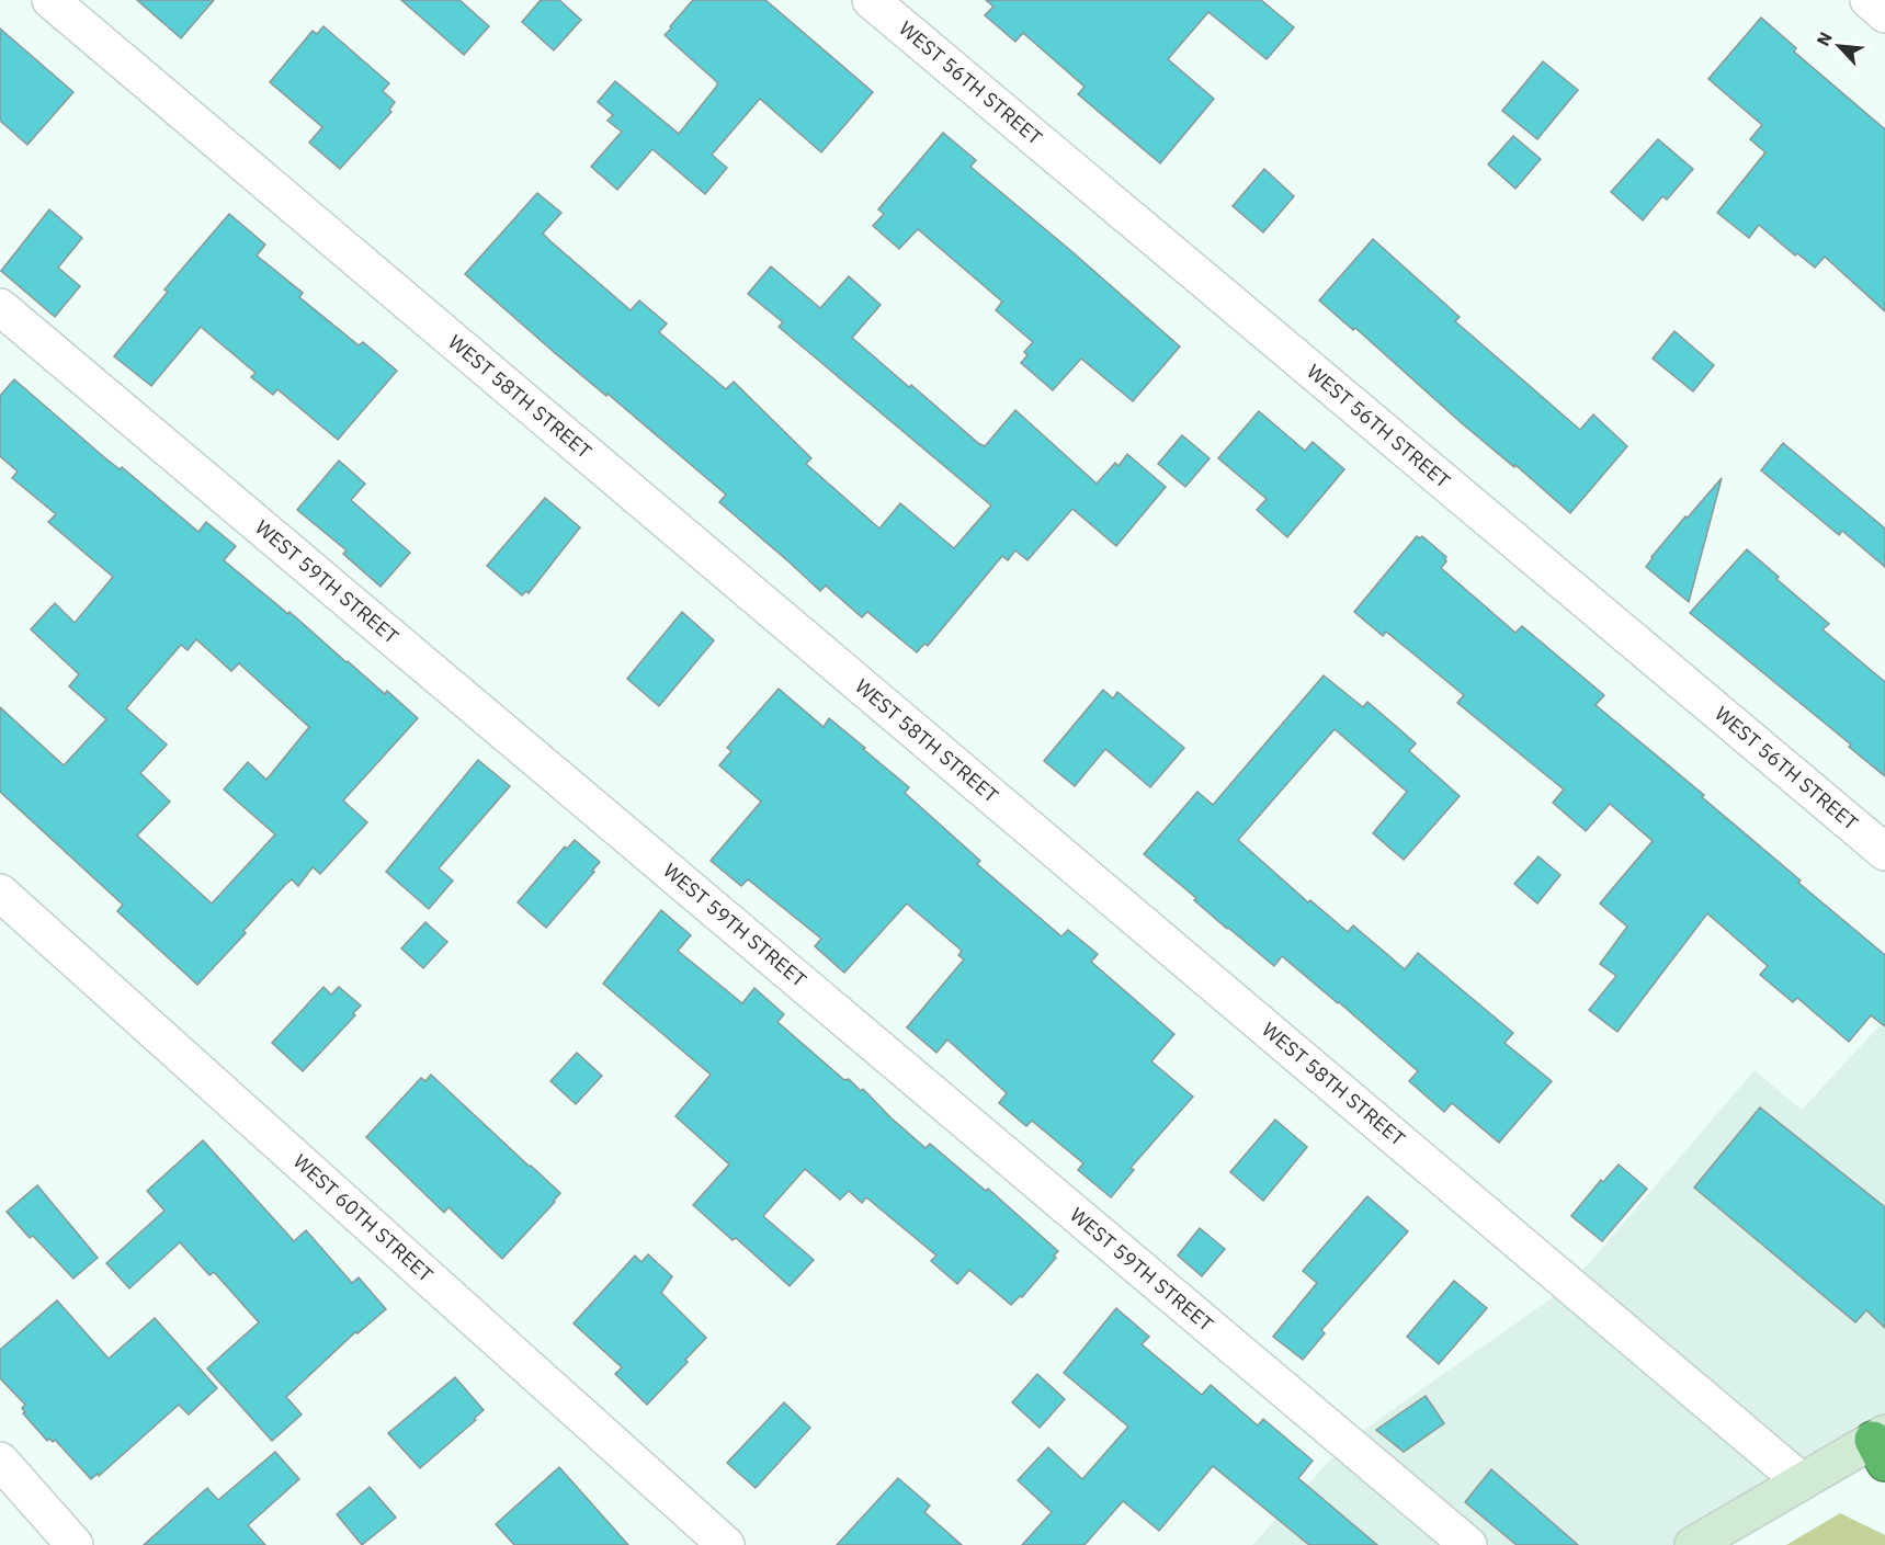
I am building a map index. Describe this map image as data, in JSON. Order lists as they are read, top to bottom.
{
  "streets": {
    "street": [
      "WEST 56TH STREET",
      "WEST 58TH STREET",
      "WEST 59TH STREET",
      "WEST 60TH STREET"
    ]
  },
  "north": "top left"
}
